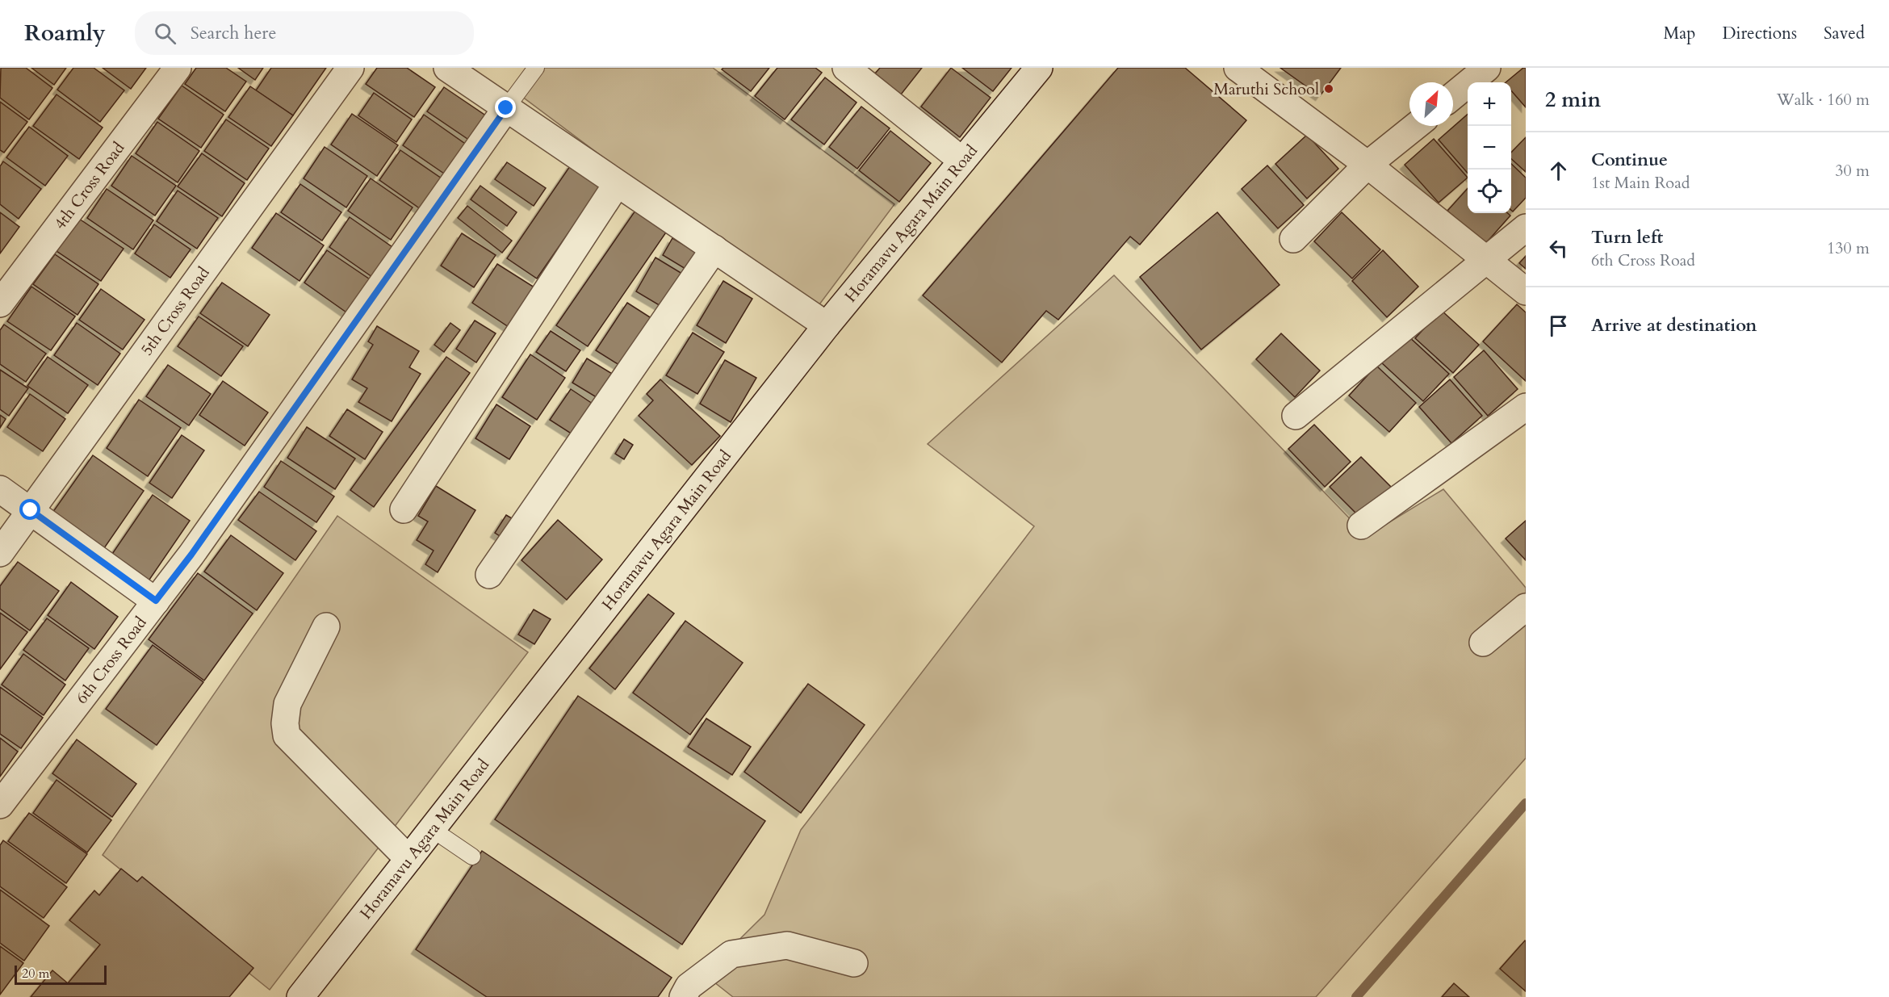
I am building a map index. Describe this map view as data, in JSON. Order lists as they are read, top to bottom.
{
  "streets": {
    "street": [
      "4th Cross Road",
      "Horamavu Agara Main Road",
      "5th Cross Road",
      "6th Cross Road"
    ]
  },
  "places": ["Maruthi School"],
  "scale_bar": "20 m",
  "north": "top right",
  "page": {
    "header": "Roamly",
    "search": "Search here",
    "nav": ["Map", "Directions", "Saved"],
    "heading": ["2 min", "Walk · 160 m"],
    "map_buttons": ["+", "−"],
    "list": [
      ["Continue", "1st Main Road", "30 m"],
      ["Turn left", "6th Cross Road", "130 m"],
      "Arrive at destination"
    ],
    "scale": "20 m"
  }
}
